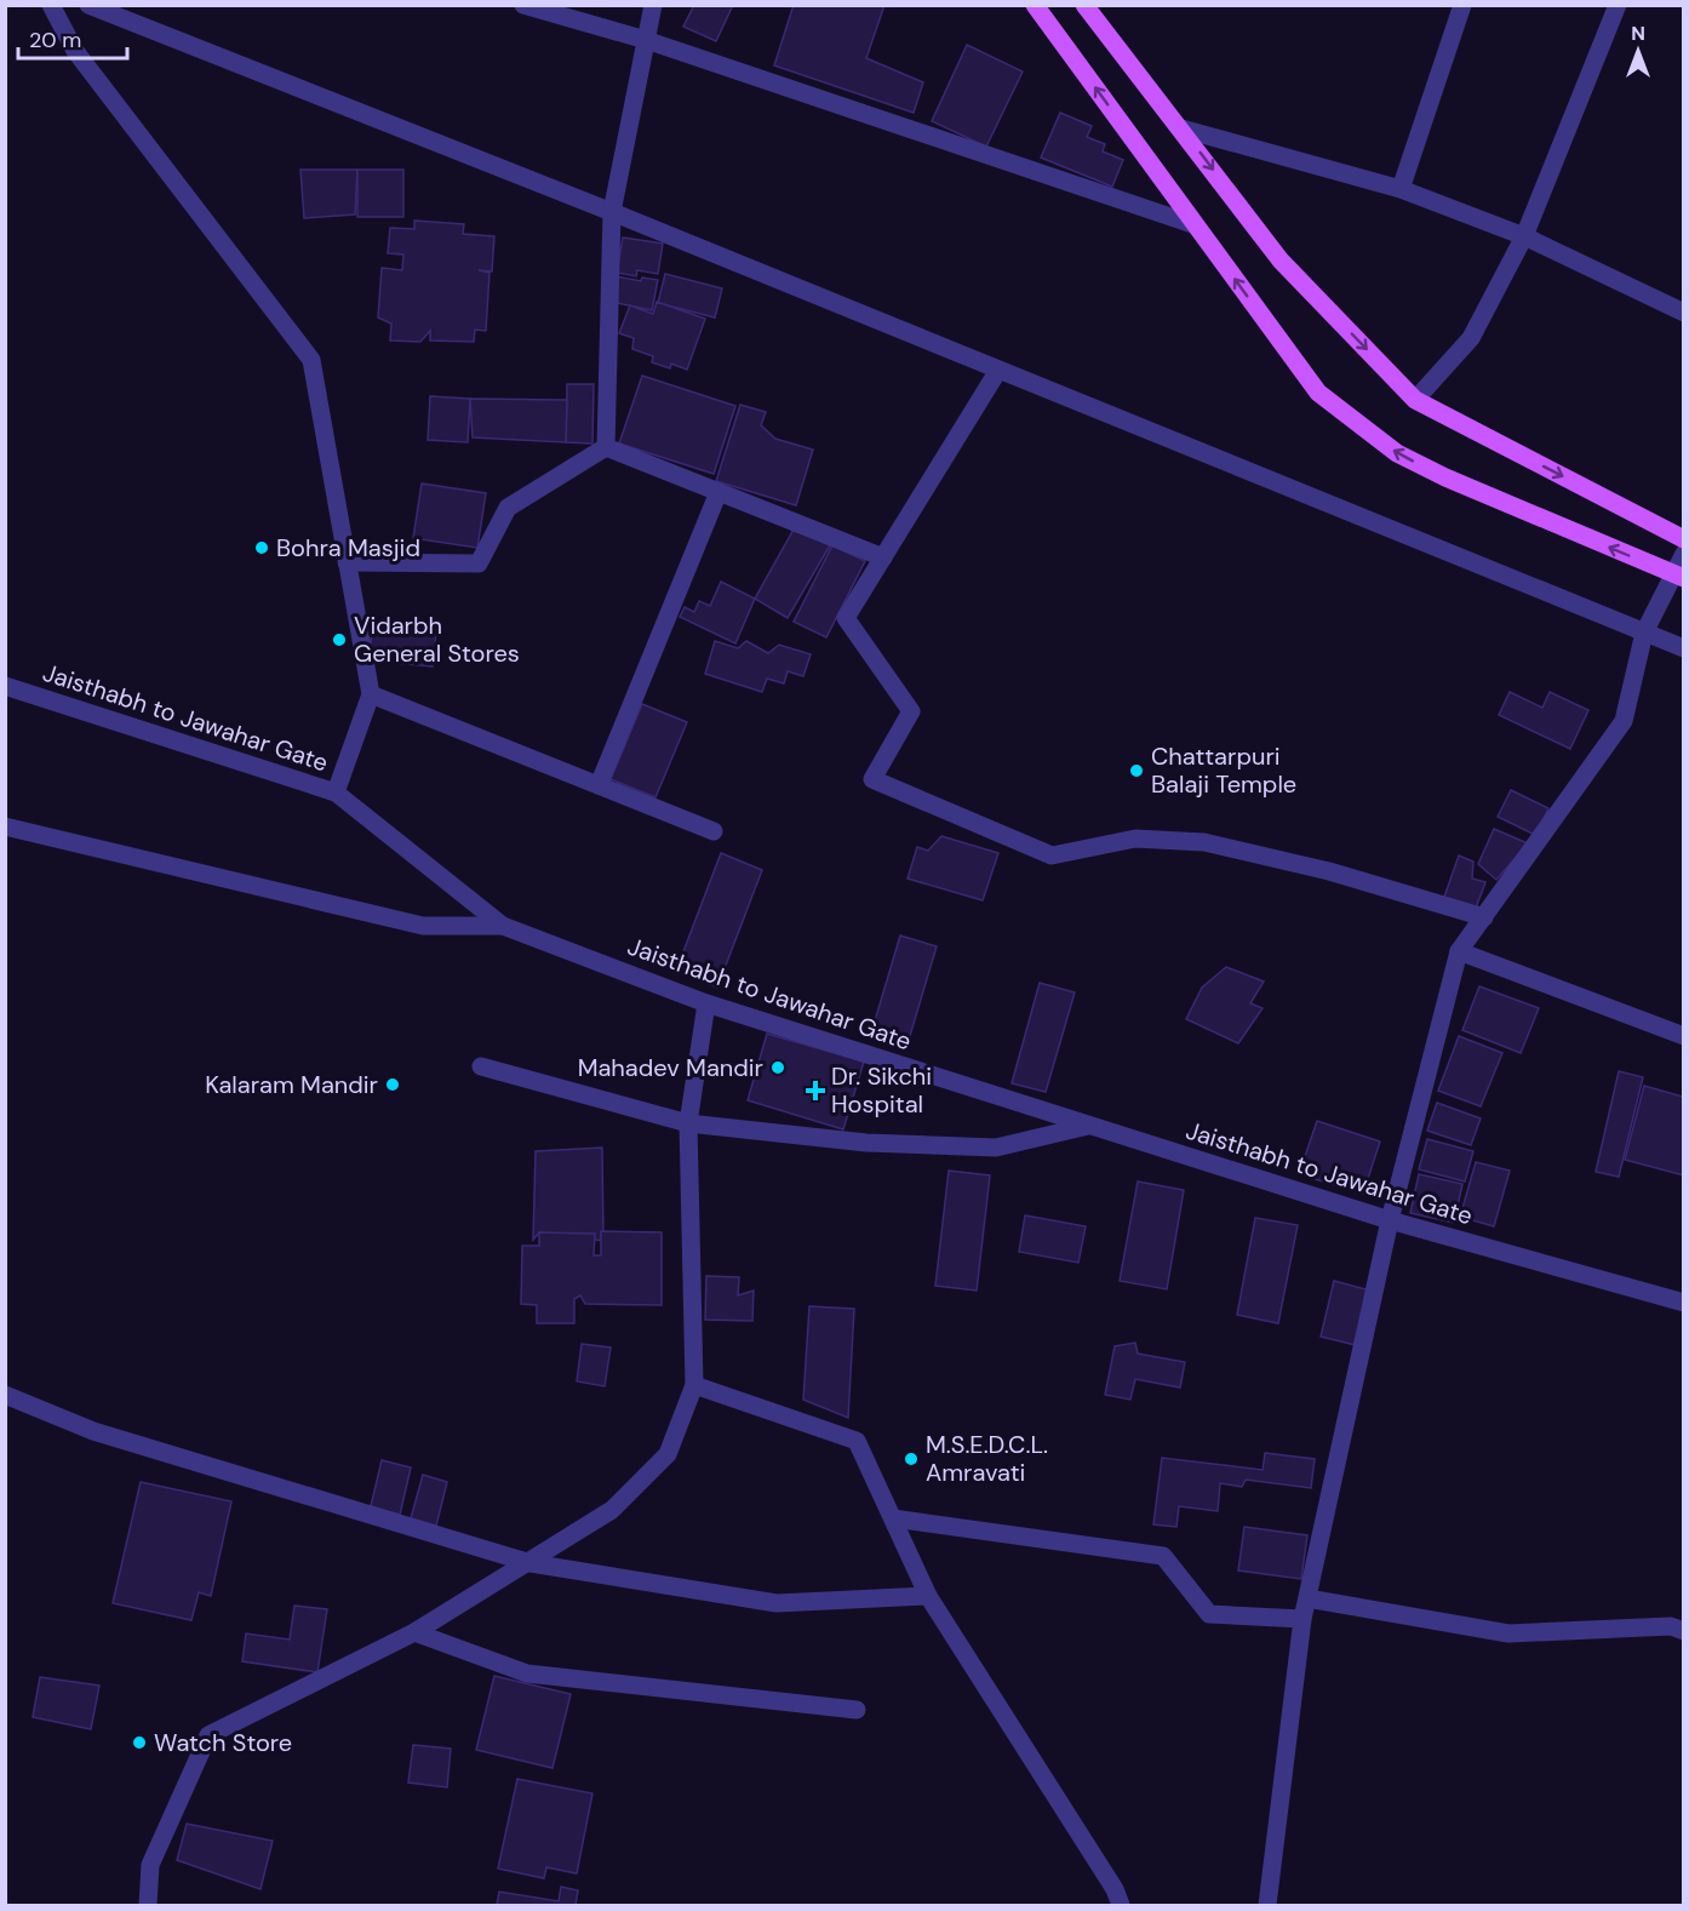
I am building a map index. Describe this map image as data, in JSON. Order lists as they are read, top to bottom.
{
  "streets": {
    "street": ["Jaisthabh to Jawahar Gate"]
  },
  "places": {
    "other": [
      "Bohra Masjid",
      "Vidarbh General Stores",
      "Chattarpuri Balaji Temple",
      "Mahadev Mandir",
      "Kalaram Mandir",
      "M.S.E.D.C.L. Amravati",
      "Watch Store"
    ],
    "health": ["Dr. Sikchi Hospital"]
  },
  "scale_bar": "20 m",
  "north": "top"
}
